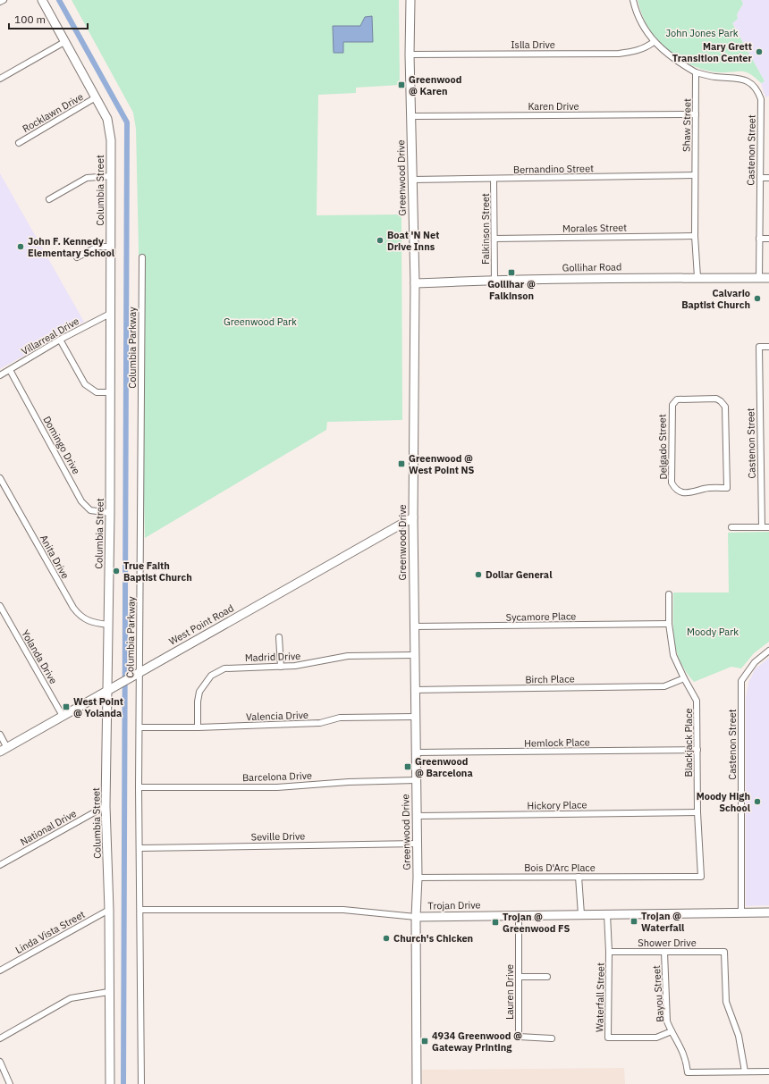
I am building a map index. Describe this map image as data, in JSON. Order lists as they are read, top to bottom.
{
  "streets": {
    "street": [
      "Islla Drive",
      "Karen Drive",
      "Rocklawn Drive",
      "Shaw Street",
      "Castenon Street",
      "Bernandino Street",
      "Greenwood Drive",
      "Columbia Street",
      "Morales Street",
      "Falkinson Street",
      "Gollihar Road",
      "Villarreal Drive",
      "Columbia Parkway",
      "Domingo Drive",
      "Delgado Street",
      "Anita Drive",
      "Sycamore Place",
      "West Point Road",
      "Yolanda Drive",
      "Madrid Drive",
      "Birch Place",
      "Valencia Drive",
      "Hemlock Place",
      "Blackjack Place",
      "Barcelona Drive",
      "Hickory Place",
      "National Drive",
      "Seville Drive",
      "Bois D'Arc Place",
      "Trojan Drive",
      "Linda Vista Street",
      "Shower Drive",
      "Lauren Drive",
      "Bayou Street",
      "Waterfall Street"
    ]
  },
  "crossings": [
    ["Islla Drive", "Greenwood Drive"],
    ["Karen Drive", "Shaw Street"],
    ["Karen Drive", "Greenwood Drive"],
    ["Rocklawn Drive", "Columbia Street"],
    ["Shaw Street", "Castenon Street"],
    ["Shaw Street", "Bernandino Street"],
    ["Shaw Street", "Morales Street"],
    ["Shaw Street", "Gollihar Road"],
    ["Castenon Street", "Gollihar Road"],
    ["Castenon Street", "Trojan Drive"],
    ["Bernandino Street", "Greenwood Drive"],
    ["Bernandino Street", "Falkinson Street"],
    ["Greenwood Drive", "Gollihar Road"],
    ["Greenwood Drive", "Sycamore Place"],
    ["Greenwood Drive", "West Point Road"],
    ["Greenwood Drive", "Madrid Drive"],
    ["Greenwood Drive", "Birch Place"],
    ["Greenwood Drive", "Valencia Drive"],
    ["Greenwood Drive", "Hemlock Place"],
    ["Greenwood Drive", "Barcelona Drive"],
    ["Greenwood Drive", "Hickory Place"],
    ["Greenwood Drive", "Seville Drive"],
    ["Greenwood Drive", "Bois D'Arc Place"],
    ["Greenwood Drive", "Trojan Drive"],
    ["Columbia Street", "Villarreal Drive"],
    ["Columbia Street", "Domingo Drive"],
    ["Columbia Street", "Anita Drive"],
    ["Columbia Street", "West Point Road"],
    ["Columbia Street", "National Drive"],
    ["Columbia Street", "Linda Vista Street"],
    ["Morales Street", "Falkinson Street"],
    ["Falkinson Street", "Gollihar Road"],
    ["Villarreal Drive", "Domingo Drive"],
    ["Columbia Parkway", "West Point Road"],
    ["Columbia Parkway", "Valencia Drive"],
    ["Columbia Parkway", "Barcelona Drive"],
    ["Columbia Parkway", "Seville Drive"],
    ["Columbia Parkway", "Trojan Drive"],
    ["Sycamore Place", "Blackjack Place"],
    ["West Point Road", "Yolanda Drive"],
    ["Madrid Drive", "Valencia Drive"],
    ["Birch Place", "Blackjack Place"],
    ["Hemlock Place", "Blackjack Place"],
    ["Blackjack Place", "Hickory Place"],
    ["Blackjack Place", "Bois D'Arc Place"],
    ["Trojan Drive", "Lauren Drive"],
    ["Trojan Drive", "Waterfall Street"],
    ["Shower Drive", "Bayou Street"],
    ["Shower Drive", "Waterfall Street"],
    ["Bayou Street", "Waterfall Street"]
  ],
  "parks": ["John Jones Park", "Greenwood Park", "Moody Park"],
  "places": {
    "other": [
      "Mary Grett Transition Center",
      "Boat 'N Net Drive Inns",
      "John F. Kennedy Elementary School",
      "Calvario Baptist Church",
      "True Faith Baptist Church",
      "Dollar General",
      "Moody High School",
      "Church's Chicken"
    ],
    "transit": [
      "Greenwood @ Karen",
      "Gollihar @ Falkinson",
      "Greenwood @ West Point NS",
      "West Point @ Yolanda",
      "Greenwood @ Barcelona",
      "Trojan @ Waterfall",
      "Trojan @ Greenwood FS",
      "4934 Greenwood @ Gateway Printing"
    ]
  },
  "scale_bar": "100 m"
}
